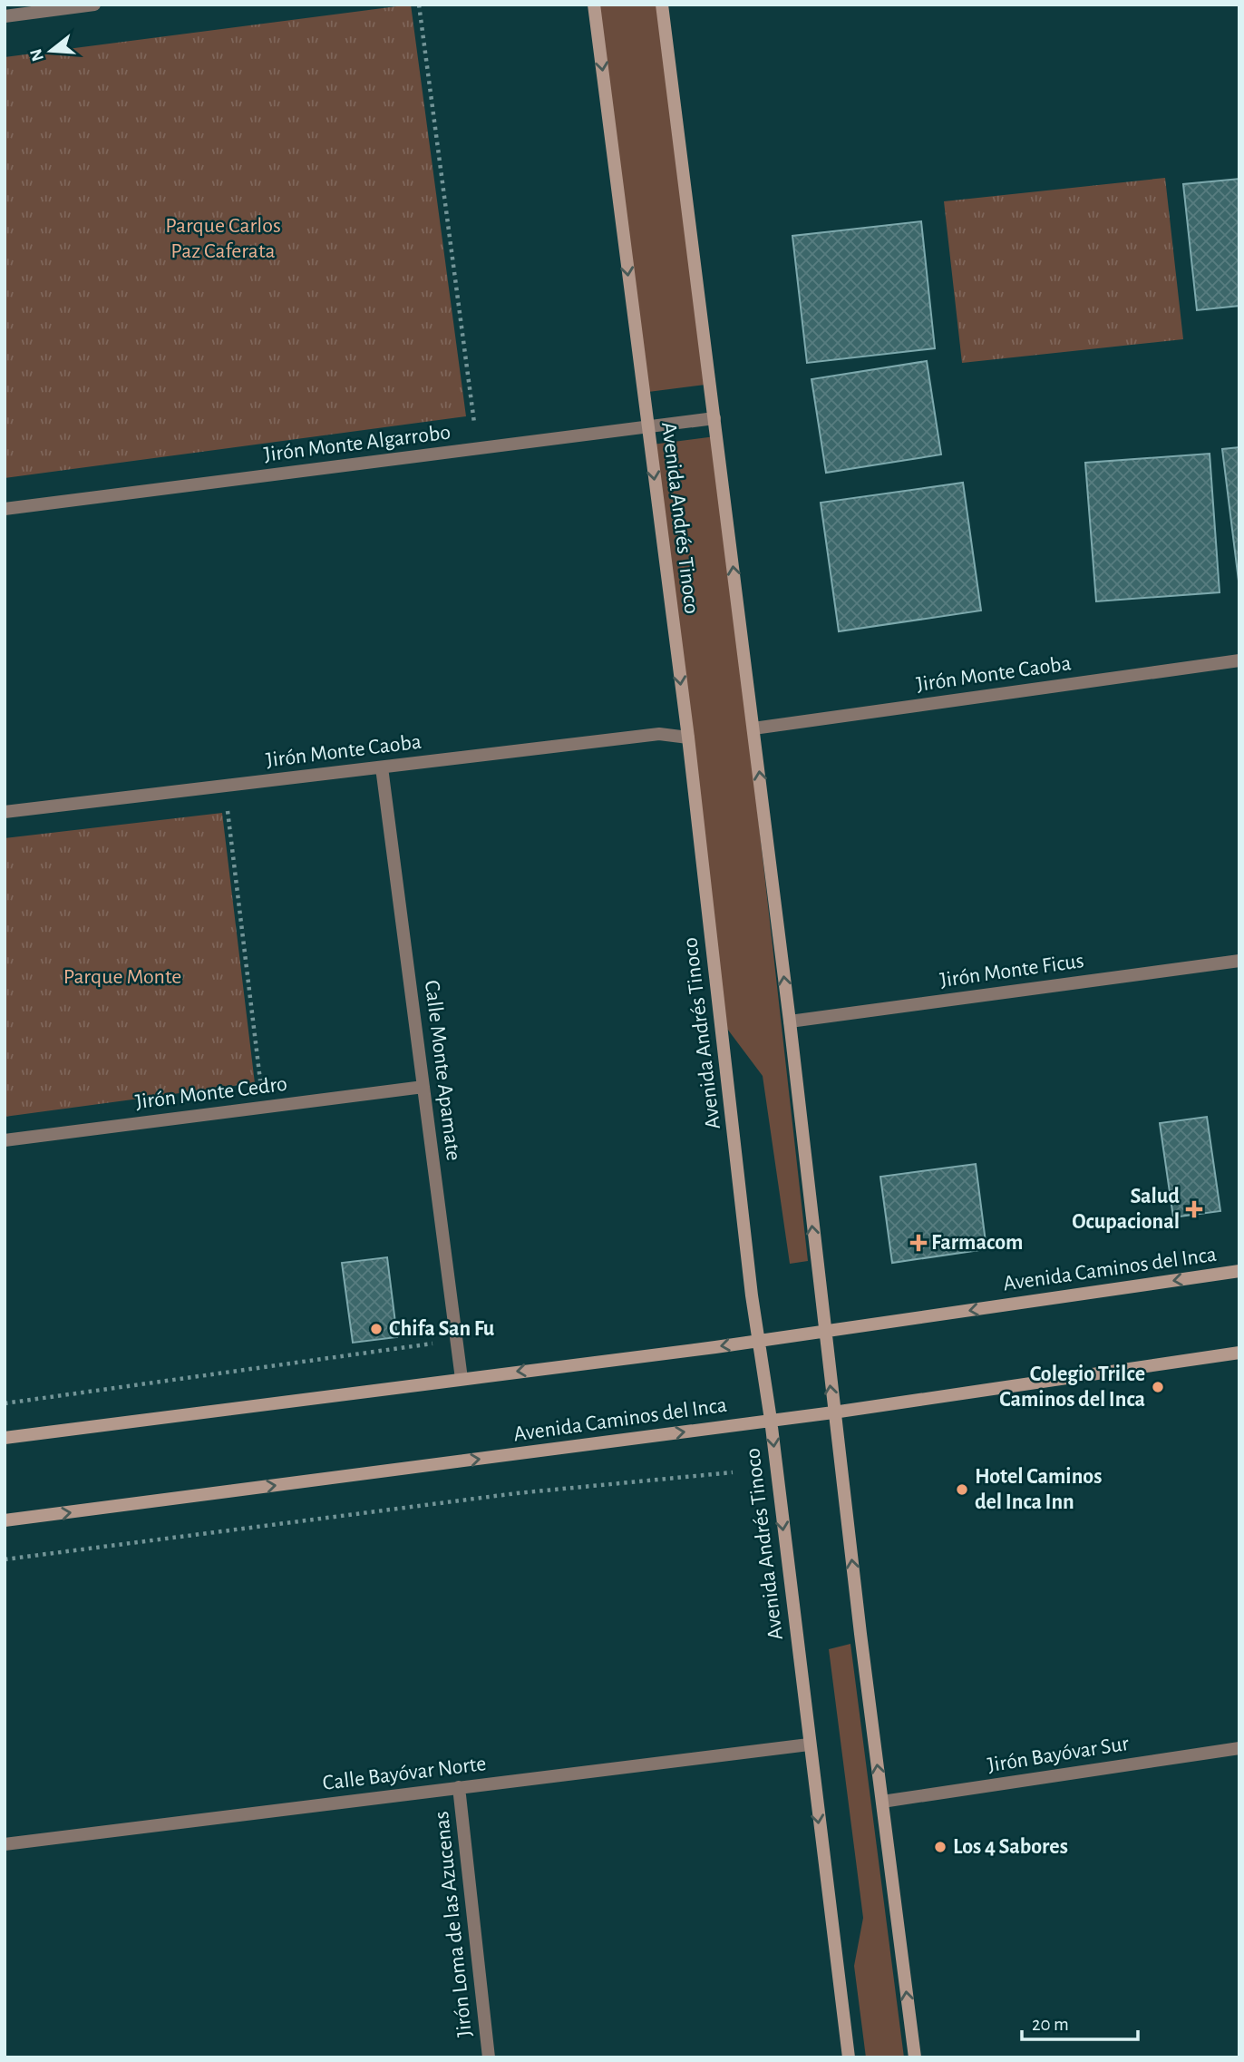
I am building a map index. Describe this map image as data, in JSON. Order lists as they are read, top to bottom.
{
  "streets": {
    "street": [
      "Jirón Monte Algarrobo",
      "Avenida Andrés Tinoco",
      "Jirón Monte Caoba",
      "Jirón Monte Ficus",
      "Calle Monte Apamate",
      "Jirón Monte Cedro",
      "Avenida Caminos del Inca",
      "Jirón Bayóvar Sur",
      "Calle Bayóvar Norte",
      "Jirón Loma de las Azucenas"
    ]
  },
  "crossings": [
    ["Jirón Monte Algarrobo", "Avenida Andrés Tinoco"],
    ["Avenida Andrés Tinoco", "Jirón Monte Caoba"],
    ["Avenida Andrés Tinoco", "Jirón Monte Ficus"],
    ["Avenida Andrés Tinoco", "Avenida Caminos del Inca"],
    ["Avenida Andrés Tinoco", "Jirón Bayóvar Sur"],
    ["Avenida Andrés Tinoco", "Calle Bayóvar Norte"],
    ["Jirón Monte Caoba", "Calle Monte Apamate"],
    ["Calle Monte Apamate", "Jirón Monte Cedro"],
    ["Calle Monte Apamate", "Avenida Caminos del Inca"],
    ["Calle Bayóvar Norte", "Jirón Loma de las Azucenas"]
  ],
  "parks": ["Parque Carlos Paz Caferata", "Parque Monte"],
  "places": {
    "health": ["Salud Ocupacional", "Farmacom"],
    "other": [
      "Chifa San Fu",
      "Colegio Trilce Caminos del Inca",
      "Hotel Caminos del Inca Inn",
      "Los 4 Sabores"
    ]
  },
  "scale_bar": "20 m",
  "north": "left"
}
